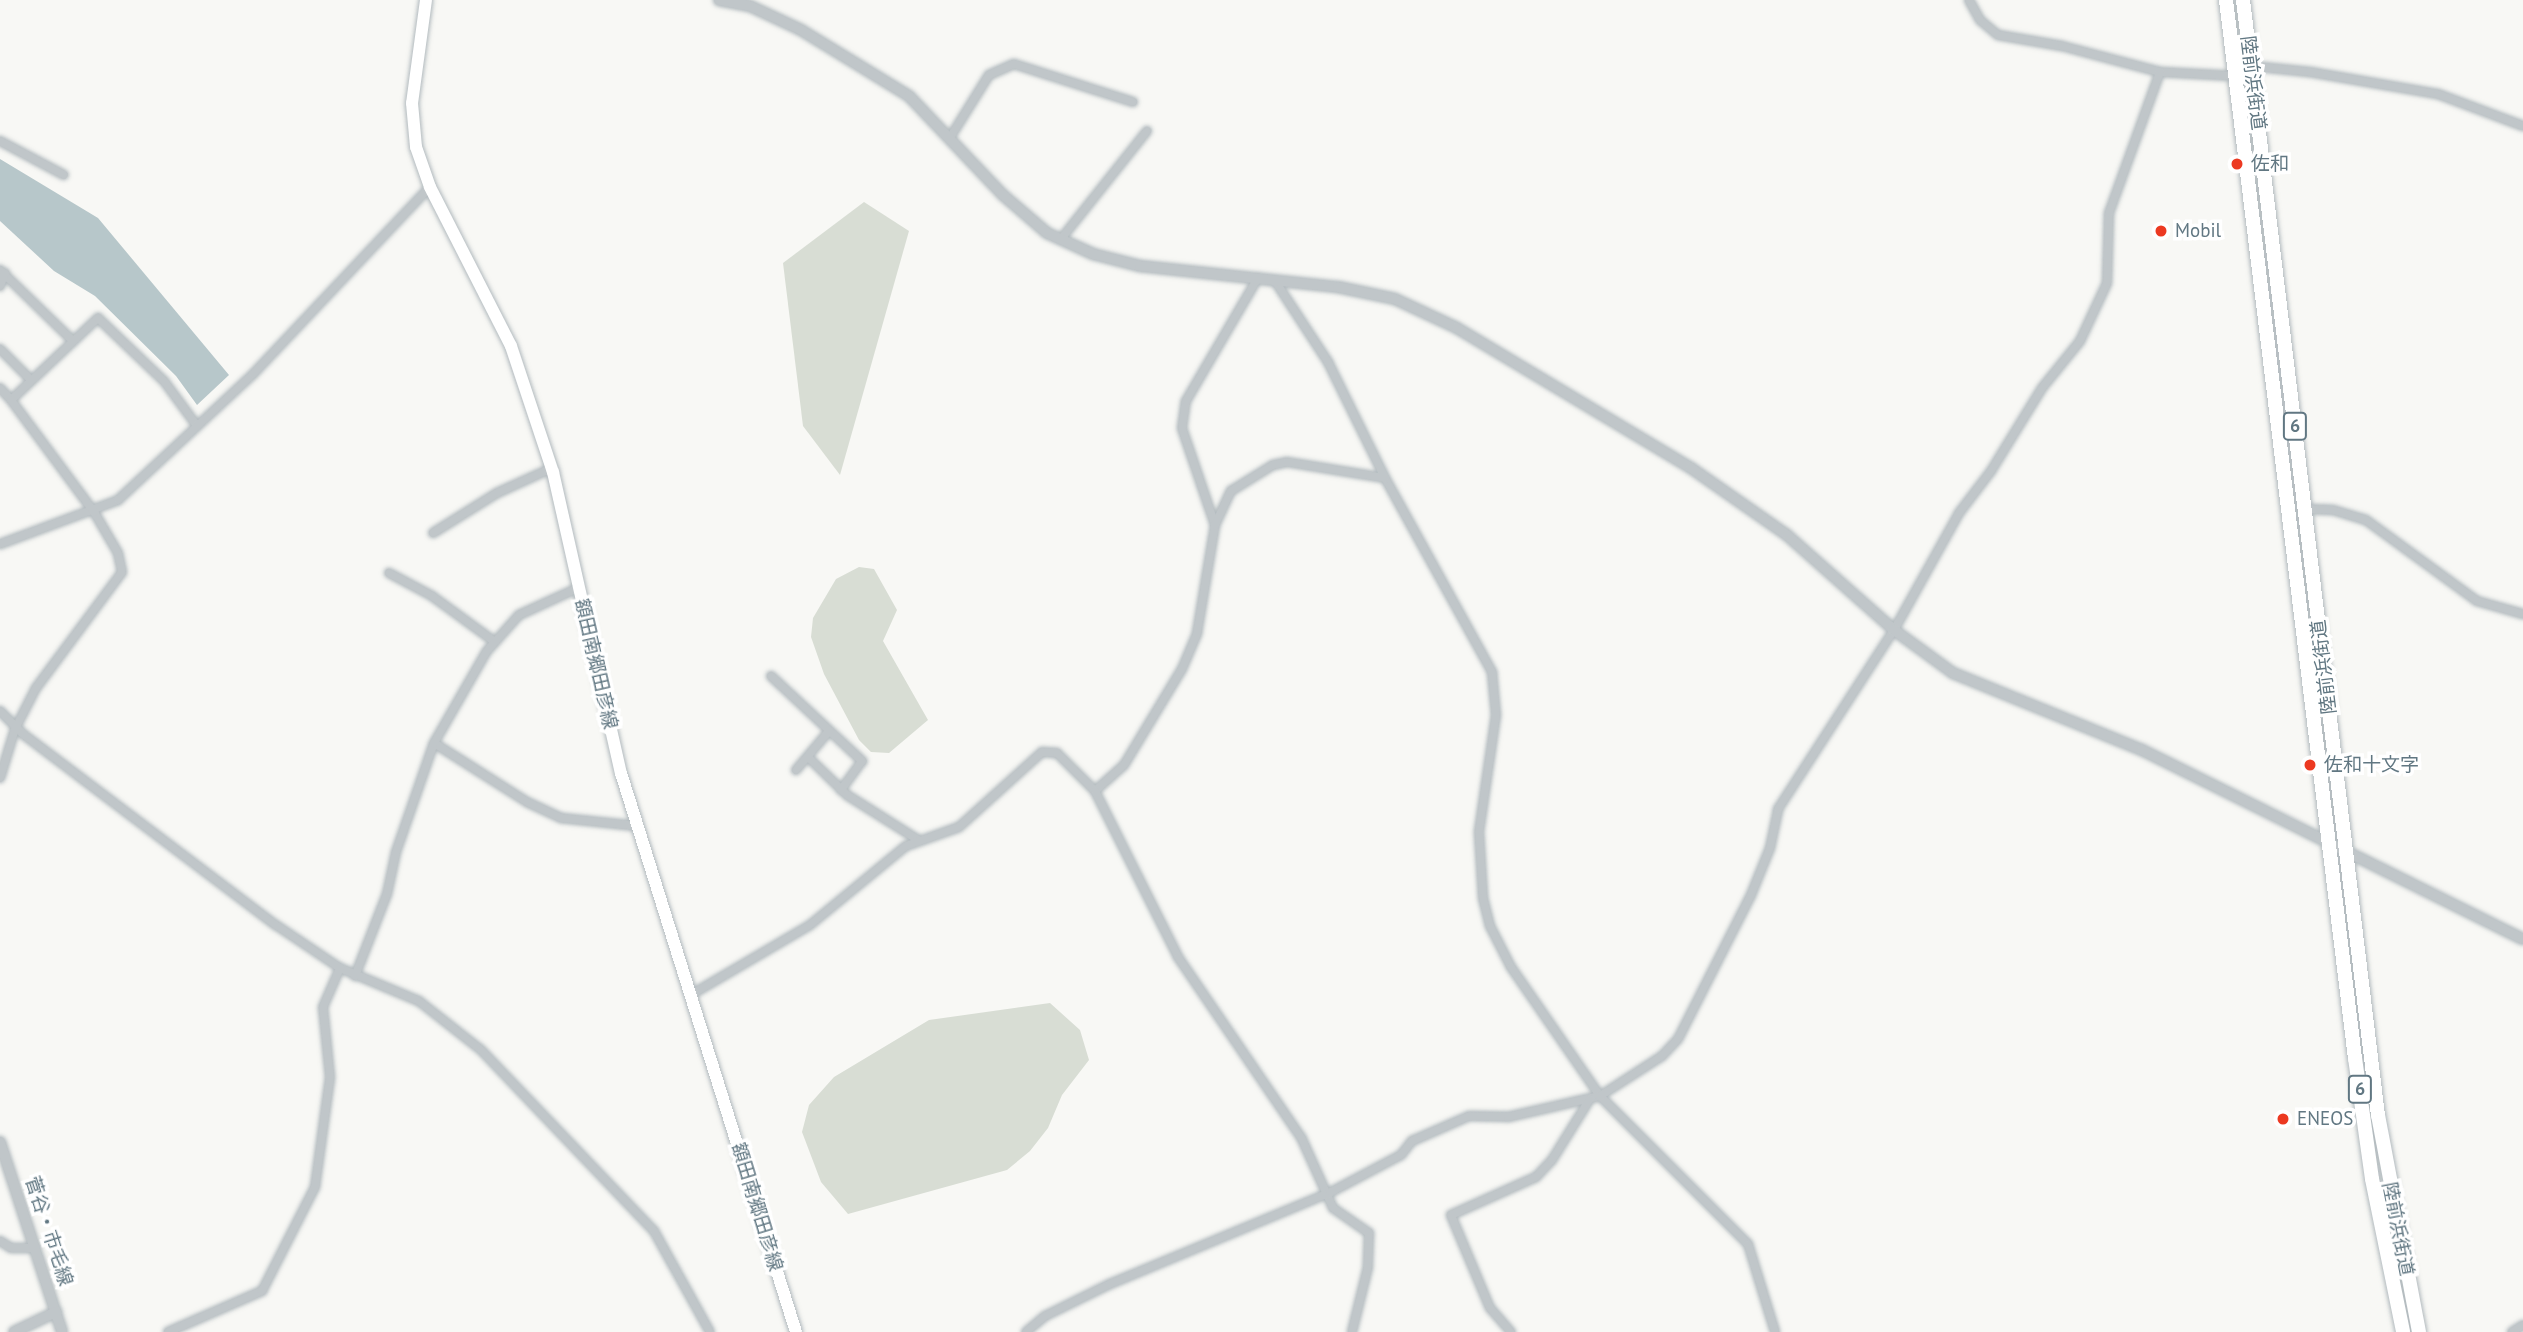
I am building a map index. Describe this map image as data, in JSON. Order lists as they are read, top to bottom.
{
  "streets": {
    "highway": ["陸前浜街道", "6"],
    "main road": ["額田南郷田彦線"],
    "street": ["菅谷・市毛線"]
  },
  "places": [
    "佐和",
    "Mobil",
    "佐和十文字",
    "ENEOS"
  ]
}
